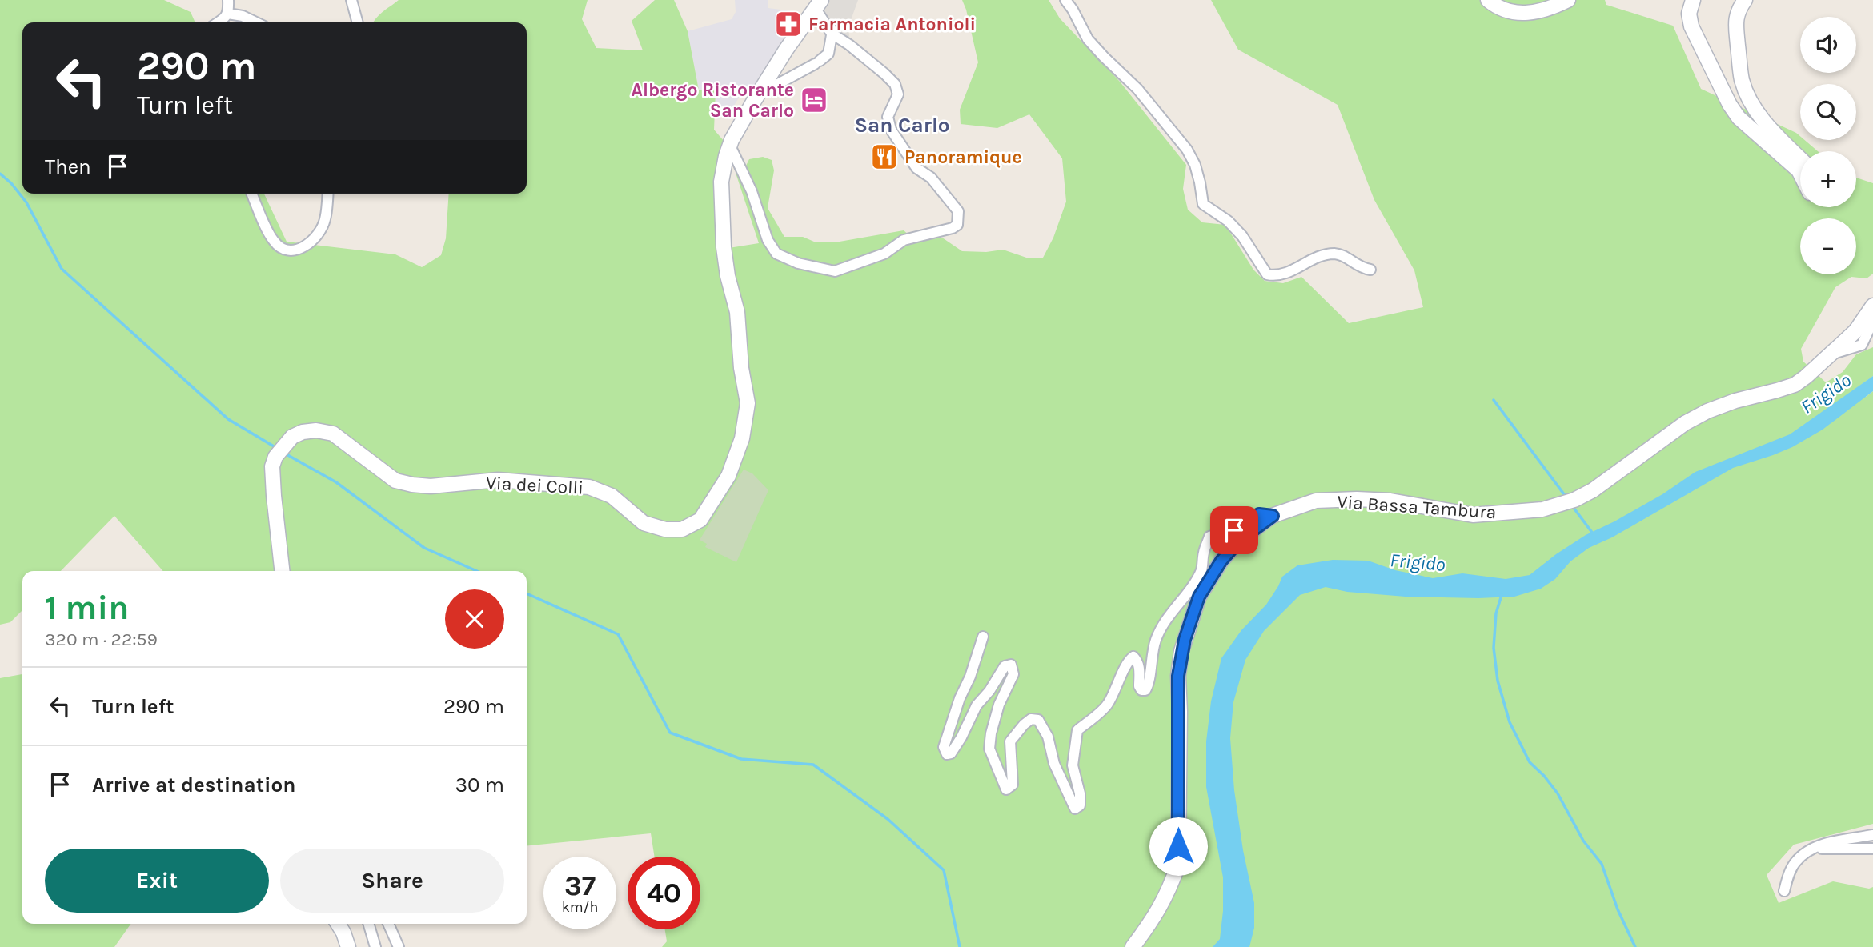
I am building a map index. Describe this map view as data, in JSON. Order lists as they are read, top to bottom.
{
  "streets": {
    "street": ["Via dei Colli", "Via Bassa Tambura"]
  },
  "districts": ["San Carlo"],
  "water": ["Frigido"],
  "places": {
    "pharmacy": ["Farmacia Antonioli"],
    "hotel": ["Albergo Ristorante San Carlo"],
    "restaurant": ["Panoramique"]
  },
  "page": {
    "map_buttons": ["+", "−"],
    "turn": ["290 m", "Turn left"],
    "then": "Then",
    "heading": ["1 min", "320 m · 22:59"],
    "list": [
      {
        "name": "Turn left",
        "value": "290 m"
      },
      {
        "name": "Arrive at destination",
        "value": "30 m"
      }
    ],
    "buttons": ["Exit", "Share"],
    "speed": "37 km/h",
    "limit": "40"
  }
}
